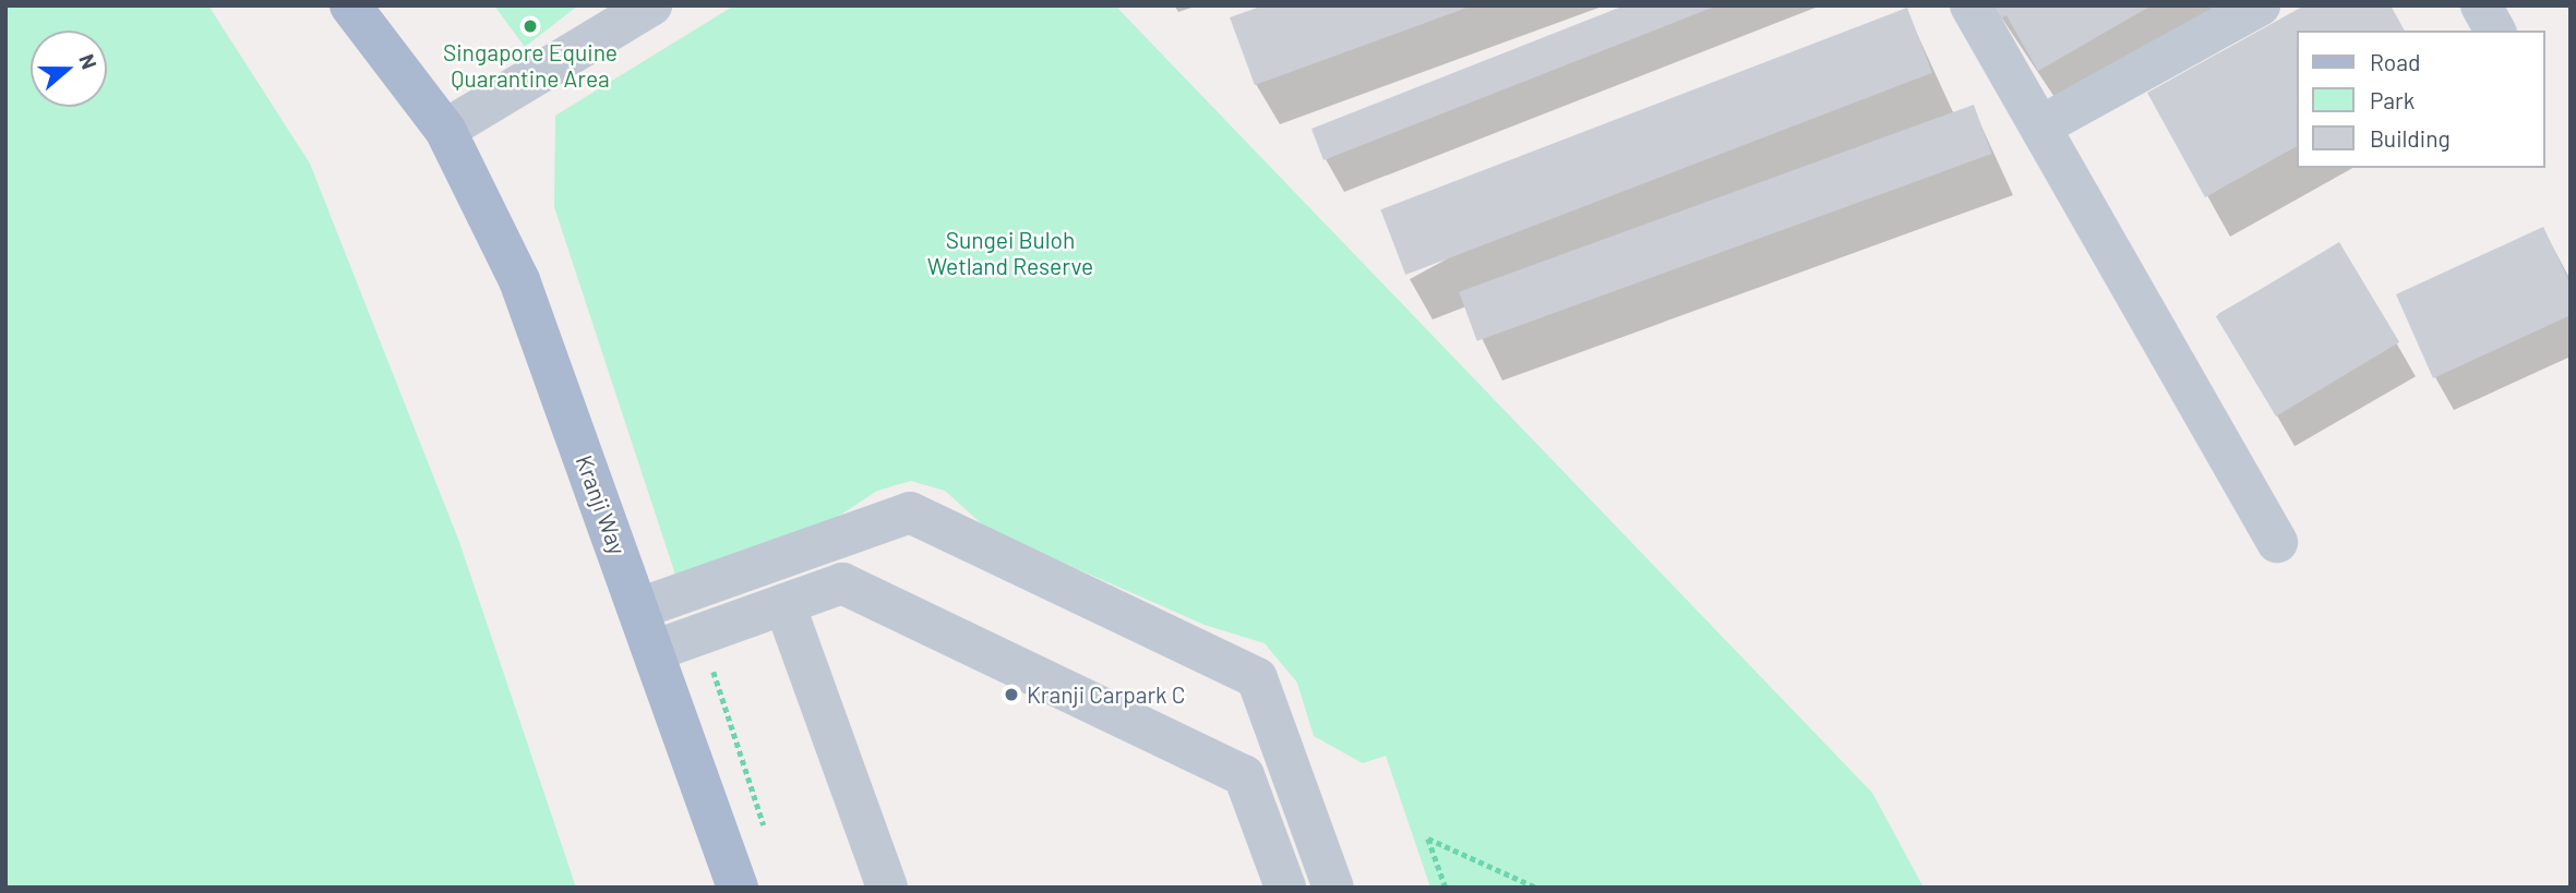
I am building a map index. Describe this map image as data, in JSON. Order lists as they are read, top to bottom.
{
  "streets": {
    "main road": ["Kranji Way"]
  },
  "parks": ["Sungei Buloh Wetland Reserve"],
  "places": ["Singapore Equine Quarantine Area", "Kranji Carpark C"],
  "legend": ["Road", "Park", "Building"],
  "north": "right"
}
